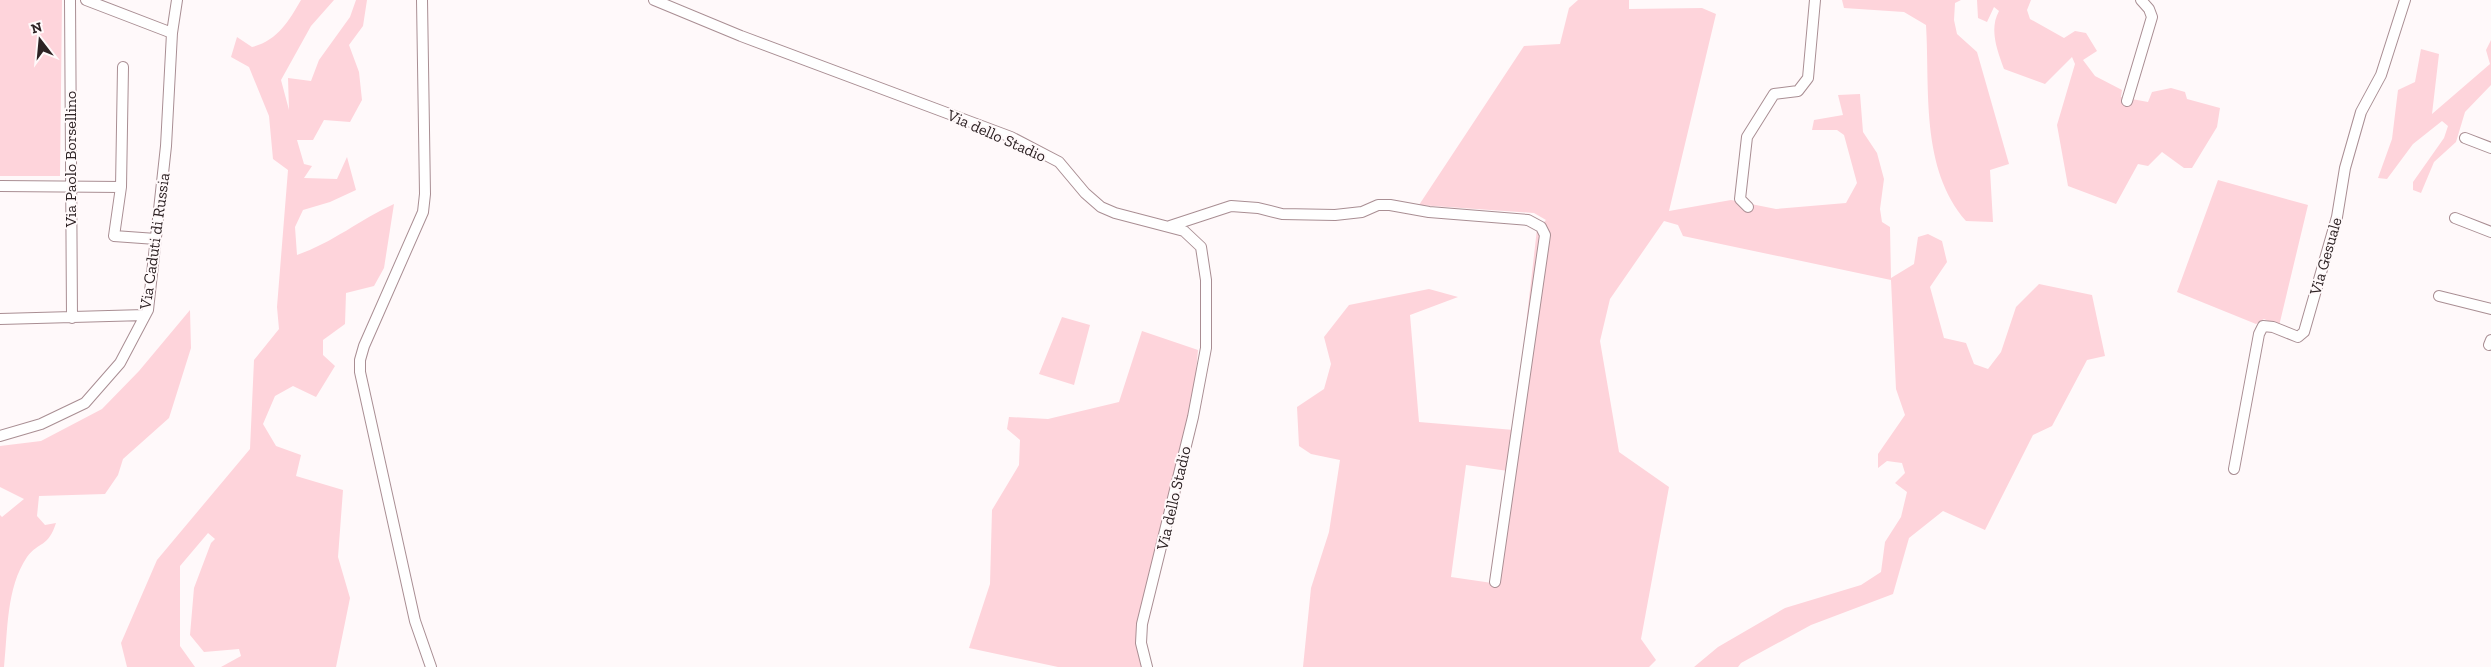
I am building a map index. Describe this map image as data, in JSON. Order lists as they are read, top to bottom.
{
  "streets": {
    "street": [
      "Via dello Stadio",
      "Via Paolo Borsellino",
      "Via Caduti di Russia",
      "Via Gesuale"
    ]
  },
  "north": "top"
}
